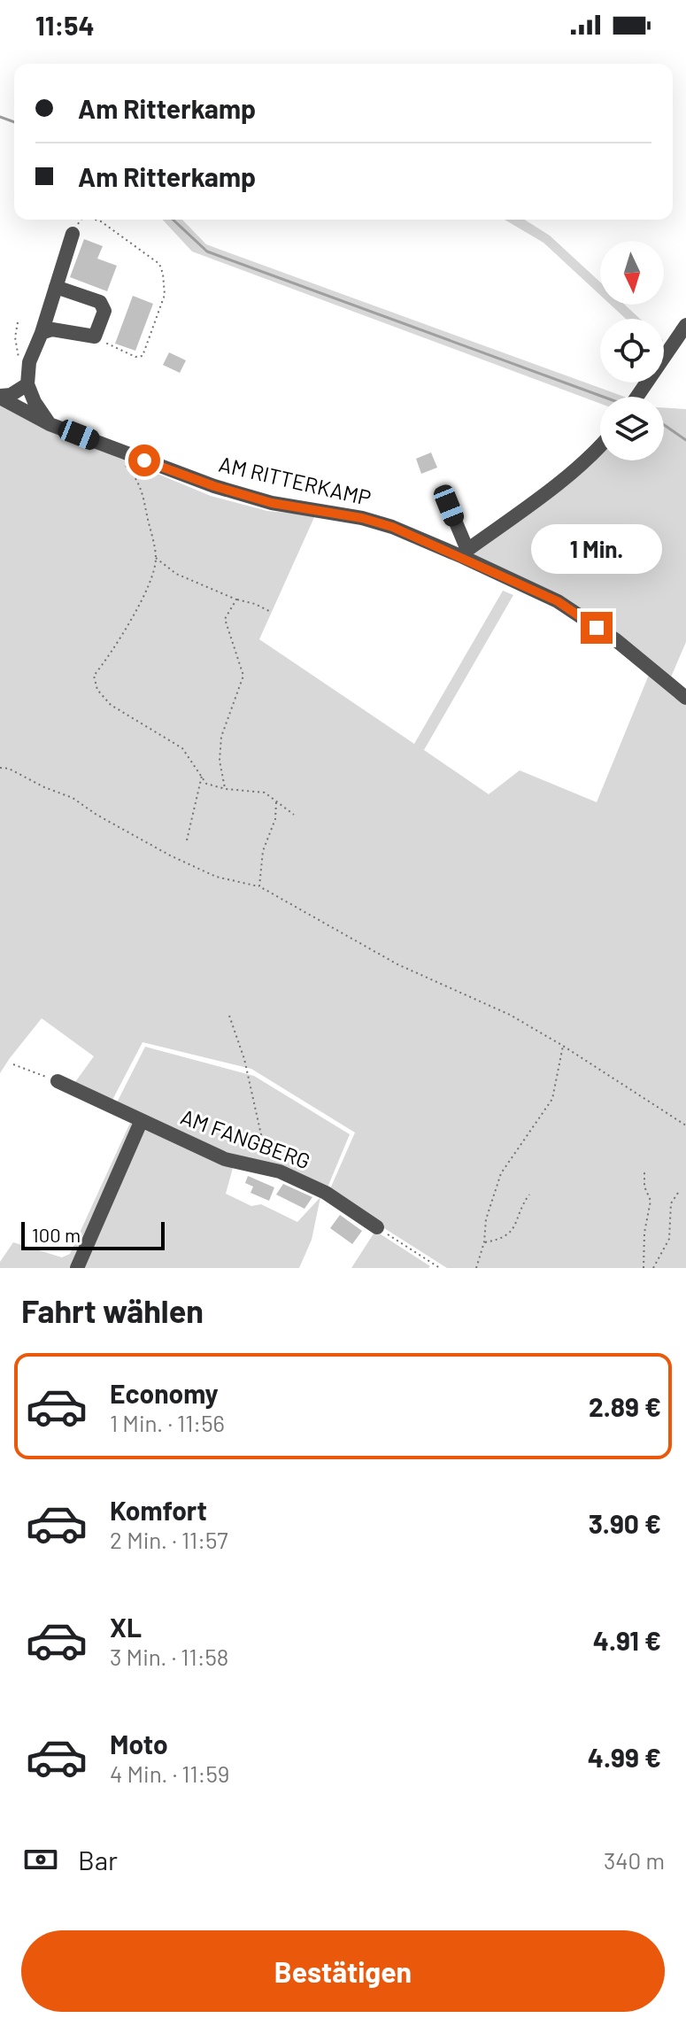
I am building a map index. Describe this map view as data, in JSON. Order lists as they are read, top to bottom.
{
  "streets": {
    "street": ["AM RITTERKAMP", "AM FANGBERG"]
  },
  "scale_bar": "100 m",
  "north": "bottom",
  "page": {
    "status": "11:54",
    "banner": ["Am Ritterkamp", "Am Ritterkamp"],
    "bubble": "1 Min.",
    "scale": "100 m",
    "heading": "Fahrt wählen",
    "list": [
      {
        "name": "Economy",
        "note": "1 Min. · 11:56",
        "value": "2.89 €"
      },
      {
        "name": "Komfort",
        "note": "2 Min. · 11:57",
        "value": "3.90 €"
      },
      {
        "name": "XL",
        "note": "3 Min. · 11:58",
        "value": "4.91 €"
      },
      {
        "name": "Moto",
        "note": "4 Min. · 11:59",
        "value": "4.99 €"
      }
    ],
    "pay": ["Bar", "340 m"],
    "buttons": "Bestätigen"
  }
}
